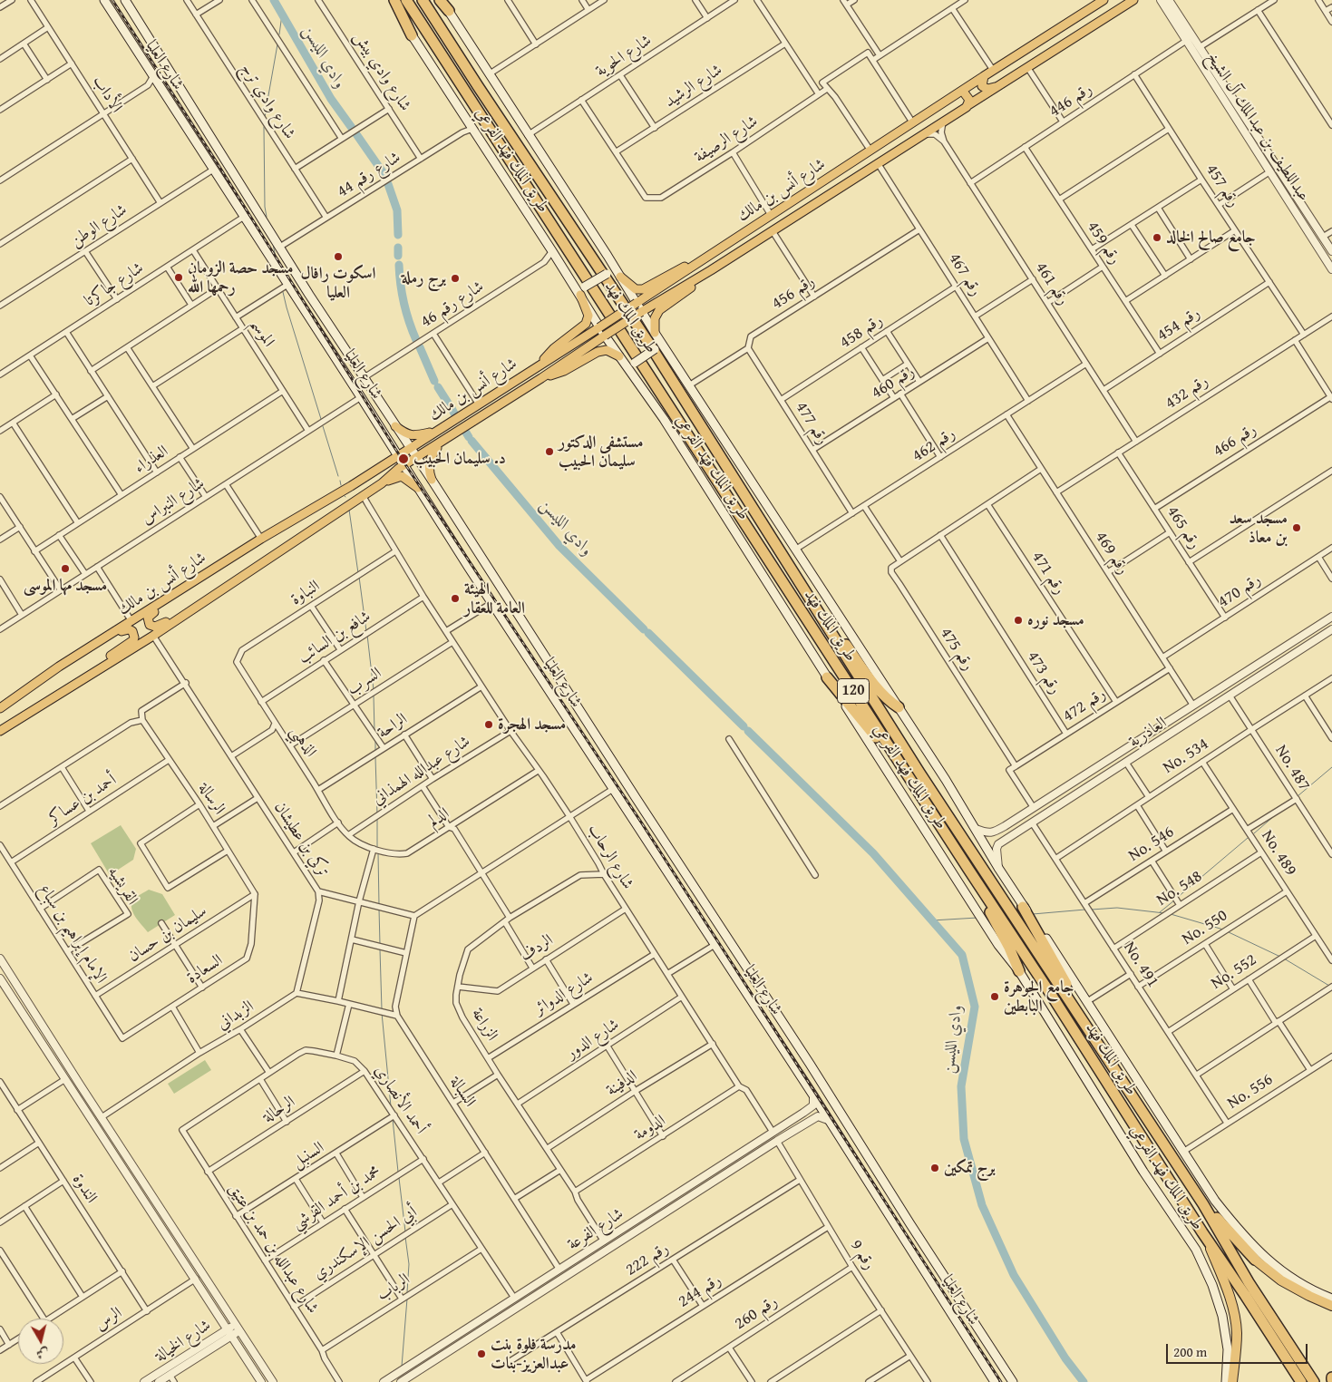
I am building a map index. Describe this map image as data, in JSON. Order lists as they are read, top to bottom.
{
  "streets": {
    "highway": ["طريق الملك فهد", "120"],
    "main road": ["شارع العليا", "طريق الملك فهد الفرعي", "شارع أنس بن مالك"],
    "street": [
      "شارع الحوية",
      "شارع وادي بيش",
      "شارع الرشيد",
      "الأداب",
      "رقم 446",
      "شارع وادي ترج",
      "عبداللطيف بن عبدالملك آل الشيخ",
      "شارع الرصيفة",
      "شارع رقم 44",
      "رقم 457",
      "شارع الوطن",
      "رقم 459",
      "رقم 467",
      "رقم 461",
      "شارع جاكرتا",
      "رقم 456",
      "شارع رقم 46",
      "رقم 454",
      "رقم 458",
      "الموسم",
      "رقم 460",
      "رقم 432",
      "رقم 477",
      "رقم 466",
      "رقم 462",
      "العذراء",
      "شارع النبراس",
      "رقم 465",
      "رقم 469",
      "رقم 471",
      "رقم 470",
      "النباوة",
      "شافع بن السائب",
      "رقم 475",
      "رقم 473",
      "السرب",
      "رقم 472",
      "الراحة",
      "العاذرية",
      "الذهبي",
      "No. 534",
      "No. 487",
      "شارع عبدالله الهمذاني",
      "الرسالة",
      "أحمد بن عساكر",
      "الدلم",
      "تركي بن عطيشان",
      "No. 546",
      "No. 489",
      "شارع الرحاب",
      "القريشيه",
      "No. 548",
      "No. 550",
      "الإمام إبراهيم بن سباع",
      "سليمان بن حسان",
      "الردف",
      "No. 491",
      "السعادة",
      "No. 552",
      "شارع الدوائر",
      "الزبداني",
      "الزراعة",
      "شارع الدور",
      "الدفينة",
      "السبالة",
      "No. 556",
      "أحمد الأنصاري",
      "الرحالة",
      "الدومة",
      "السنبل",
      "الندوة",
      "محمد بن أحمد القرشي",
      "شارع الفرعة",
      "أبي الحسن الإسكندري",
      "شارع عبدالله بن حمد بن عتيق",
      "رقم 9",
      "رقم 222",
      "الرباب",
      "رقم 244",
      "رقم 260",
      "الرس",
      "شارع الخيالة"
    ]
  },
  "crossings": [
    ["شارع الحوية", "طريق الملك فهد الفرعي"],
    ["شارع العليا", "شارع رقم 44"],
    ["شارع العليا", "شارع أنس بن مالك"],
    ["شارع العليا", "شارع الوطن"],
    ["شارع العليا", "شارع جاكرتا"],
    ["شارع العليا", "شارع رقم 46"],
    ["شارع العليا", "شارع النبراس"],
    ["شارع العليا", "شارع الفرعة"],
    ["شارع وادي بيش", "شارع رقم 44"],
    ["شارع الرشيد", "شارع الرصيفة"],
    ["الأداب", "شارع الوطن"],
    ["رقم 446", "عبداللطيف بن عبدالملك آل الشيخ"],
    ["رقم 446", "رقم 457"],
    ["رقم 446", "رقم 459"],
    ["رقم 446", "رقم 461"],
    ["شارع وادي ترج", "شارع رقم 44"],
    ["طريق الملك فهد الفرعي", "شارع رقم 44"],
    ["طريق الملك فهد الفرعي", "شارع أنس بن مالك"],
    ["طريق الملك فهد الفرعي", "رقم 456"],
    ["طريق الملك فهد الفرعي", "شارع رقم 46"],
    ["طريق الملك فهد الفرعي", "رقم 462"],
    ["طريق الملك فهد الفرعي", "العاذرية"],
    ["طريق الملك فهد الفرعي", "No. 556"],
    ["رقم 457", "رقم 454"],
    ["رقم 457", "رقم 432"],
    ["شارع أنس بن مالك", "رقم 467"],
    ["رقم 459", "رقم 454"],
    ["رقم 467", "رقم 456"],
    ["رقم 467", "رقم 458"],
    ["رقم 467", "رقم 460"],
    ["رقم 467", "رقم 462"],
    ["رقم 461", "رقم 454"],
    ["رقم 461", "رقم 432"],
    ["رقم 461", "رقم 462"],
    ["شارع جاكرتا", "الموسم"],
    ["رقم 456", "رقم 477"],
    ["رقم 458", "رقم 477"],
    ["الموسم", "العذراء"],
    ["الموسم", "شارع النبراس"],
    ["رقم 460", "رقم 477"],
    ["رقم 432", "رقم 465"],
    ["رقم 432", "رقم 469"],
    ["رقم 477", "رقم 462"],
    ["رقم 466", "رقم 465"],
    ["رقم 462", "رقم 469"],
    ["رقم 465", "رقم 470"],
    ["رقم 469", "رقم 470"],
    ["رقم 469", "رقم 472"],
    ["رقم 469", "العاذرية"],
    ["رقم 471", "رقم 472"],
    ["النباوة", "الذهبي"],
    ["النباوة", "شارع الرحاب"],
    ["شافع بن السائب", "الذهبي"],
    ["شافع بن السائب", "شارع الرحاب"],
    ["رقم 475", "رقم 472"],
    ["رقم 475", "العاذرية"],
    ["رقم 473", "رقم 472"],
    ["السرب", "الذهبي"],
    ["السرب", "شارع الرحاب"],
    ["الراحة", "الذهبي"],
    ["الراحة", "شارع الرحاب"],
    ["العاذرية", "No. 487"],
    ["العاذرية", "No. 491"],
    ["الذهبي", "شارع عبدالله الهمذاني"],
    ["الذهبي", "الدلم"],
    ["No. 534", "No. 487"],
    ["No. 534", "No. 489"],
    ["No. 534", "No. 491"],
    ["شارع عبدالله الهمذاني", "الدلم"],
    ["شارع عبدالله الهمذاني", "شارع الرحاب"],
    ["الرسالة", "أحمد بن عساكر"],
    ["الرسالة", "سليمان بن حسان"],
    ["الرسالة", "السعادة"],
    ["أحمد بن عساكر", "الإمام إبراهيم بن سباع"],
    ["الدلم", "شارع الرحاب"],
    ["No. 546", "No. 489"],
    ["No. 546", "No. 491"],
    ["No. 489", "No. 548"],
    ["No. 489", "No. 550"],
    ["No. 489", "No. 552"],
    ["شارع الرحاب", "الردف"],
    ["شارع الرحاب", "شارع الدوائر"],
    ["شارع الرحاب", "الزراعة"],
    ["شارع الرحاب", "شارع الدور"],
    ["شارع الرحاب", "الدفينة"],
    ["شارع الرحاب", "الدومة"],
    ["شارع الرحاب", "شارع الفرعة"],
    ["القريشيه", "الإمام إبراهيم بن سباع"],
    ["No. 548", "No. 491"],
    ["No. 550", "No. 491"],
    ["الإمام إبراهيم بن سباع", "سليمان بن حسان"],
    ["الإمام إبراهيم بن سباع", "السعادة"],
    ["سليمان بن حسان", "السعادة"],
    ["الردف", "الزراعة"],
    ["No. 491", "No. 552"],
    ["No. 491", "No. 556"],
    ["شارع الدوائر", "الزراعة"],
    ["الزراعة", "شارع الدور"],
    ["الزراعة", "الدفينة"],
    ["الزراعة", "الدومة"],
    ["الزراعة", "شارع الفرعة"],
    ["السبالة", "شارع الفرعة"],
    ["أحمد الأنصاري", "الرحالة"],
    ["أحمد الأنصاري", "السنبل"],
    ["أحمد الأنصاري", "محمد بن أحمد القرشي"],
    ["أحمد الأنصاري", "شارع الفرعة"],
    ["أحمد الأنصاري", "أبي الحسن الإسكندري"],
    ["أحمد الأنصاري", "شارع عبدالله بن حمد بن عتيق"],
    ["أحمد الأنصاري", "الرباب"],
    ["الرحالة", "شارع عبدالله بن حمد بن عتيق"],
    ["السنبل", "شارع عبدالله بن حمد بن عتيق"],
    ["الندوة", "الرس"],
    ["محمد بن أحمد القرشي", "شارع عبدالله بن حمد بن عتيق"],
    ["شارع الفرعة", "رقم 9"],
    ["أبي الحسن الإسكندري", "شارع عبدالله بن حمد بن عتيق"],
    ["شارع عبدالله بن حمد بن عتيق", "الرباب"],
    ["رقم 9", "رقم 222"],
    ["رقم 9", "رقم 244"],
    ["رقم 9", "رقم 260"]
  ],
  "water": ["وادي الليسن"],
  "places": [
    "جامع صالح الخالد",
    "اسكوت رافال العليا",
    "مسجد حصة الزومان رحمها الله",
    "برج رملة",
    "مستشفى الدكتور سليمان الحبيب",
    "د. سليمان الحبيب",
    "مسجد سعد بن معاذ",
    "مسجد مها الموسى",
    "الهيئة العامة للعقار",
    "مسجد نوره",
    "مسجد الهجرة",
    "جامع الجوهرة البابطين",
    "برج تمكين",
    "مدرسة فلوة بنت عبدالعزيز-بنات"
  ],
  "scale_bar": "200 m",
  "north": "bottom"
}
